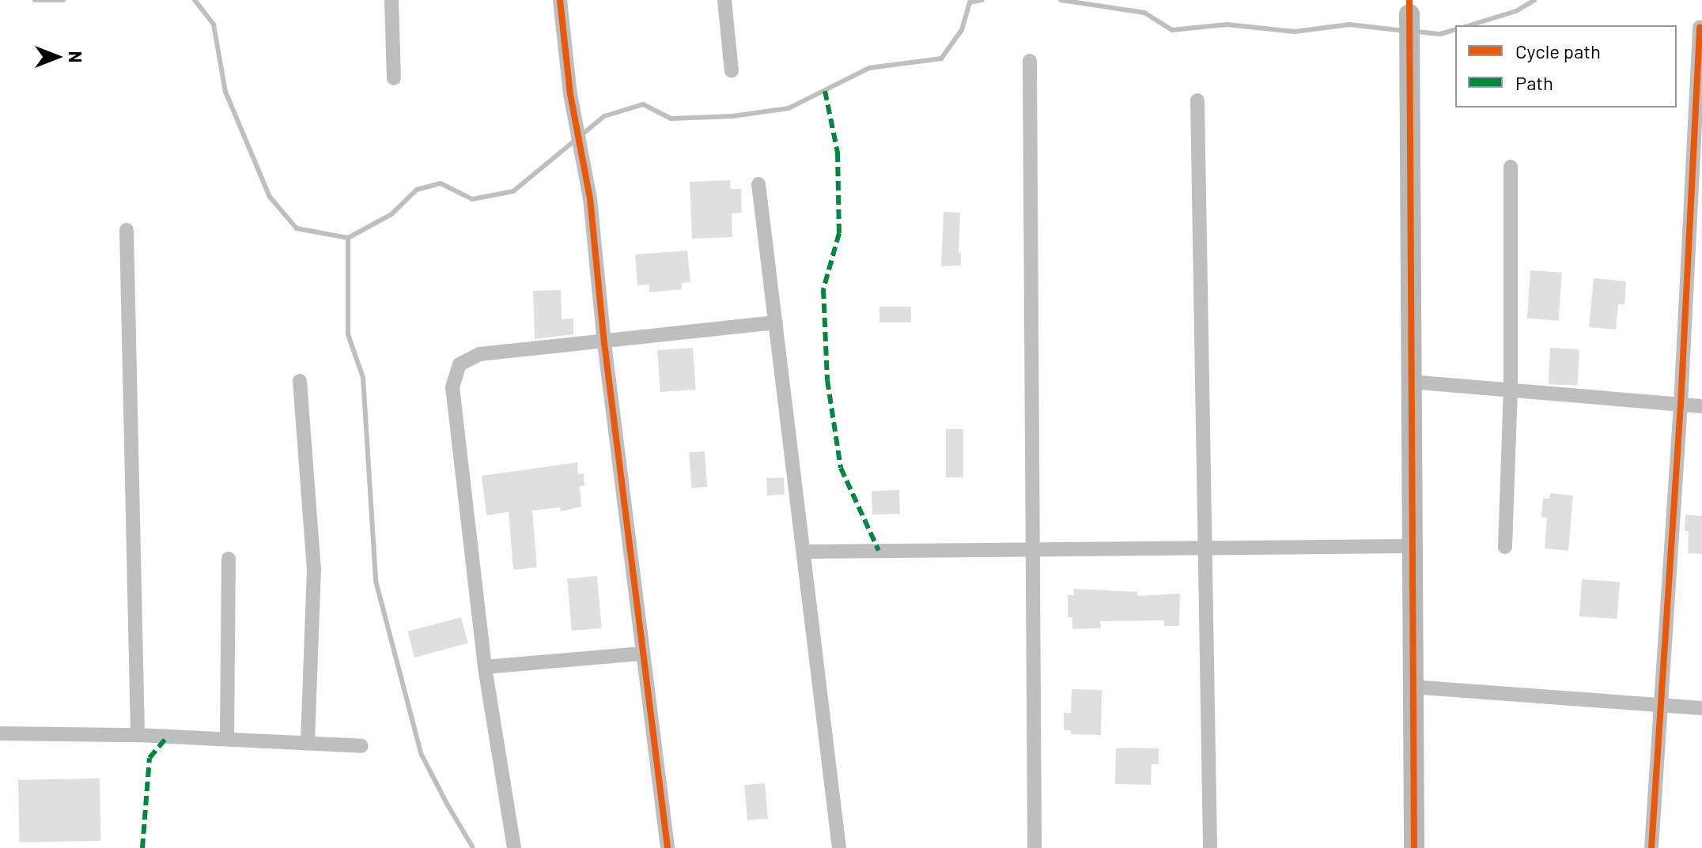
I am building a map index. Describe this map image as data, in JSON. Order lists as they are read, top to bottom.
{
  "legend": ["Cycle path", "Path"],
  "north": "right"
}
